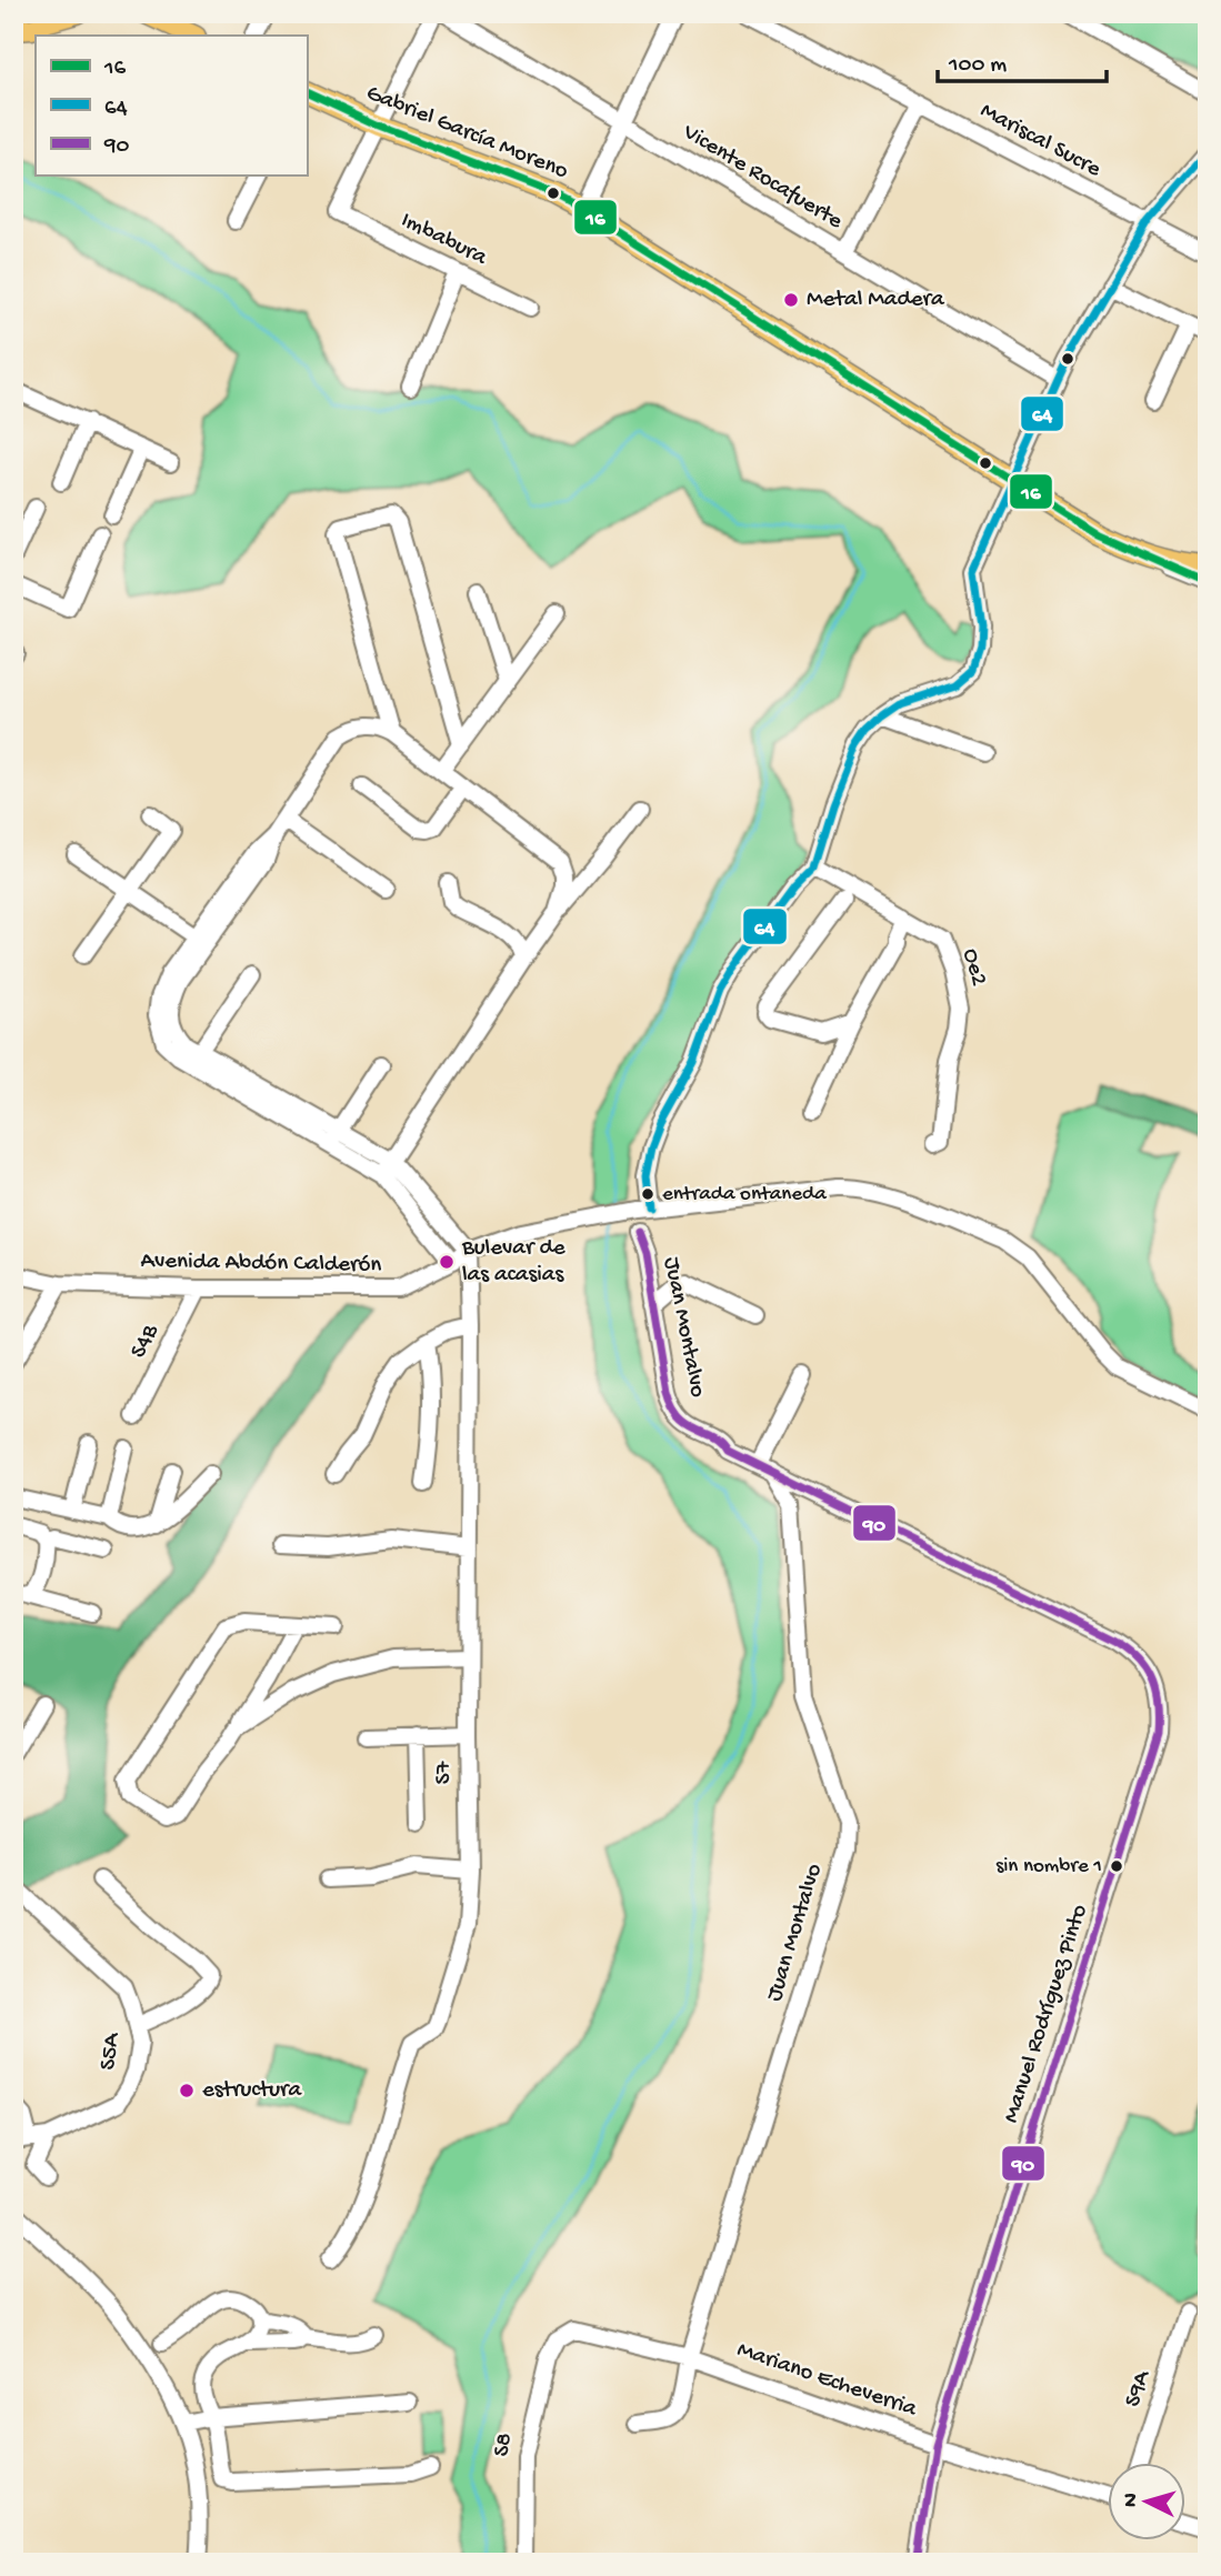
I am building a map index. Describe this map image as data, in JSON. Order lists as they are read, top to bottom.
{
  "streets": {
    "main road": ["Gabriel García Moreno"],
    "street": [
      "Mariscal Sucre",
      "Vicente Rocafuerte",
      "Imbabura",
      "Oe2",
      "Avenida Abdón Calderón",
      "Juan Montalvo",
      "S4B",
      "S7",
      "Manuel Rodríguez Pinto",
      "S5A",
      "Mariano Echeverria",
      "S9A",
      "S8"
    ]
  },
  "crossings": [
    ["Gabriel García Moreno", "Imbabura"],
    ["Oe2", "Juan Montalvo"],
    ["Avenida Abdón Calderón", "Juan Montalvo"],
    ["Avenida Abdón Calderón", "S4B"],
    ["Avenida Abdón Calderón", "S7"],
    ["Juan Montalvo", "Manuel Rodríguez Pinto"],
    ["Juan Montalvo", "Mariano Echeverria"],
    ["Manuel Rodríguez Pinto", "Mariano Echeverria"],
    ["Mariano Echeverria", "S8"]
  ],
  "places": [
    "Metal Madera",
    "entrada ontaneda",
    "Bulevar de las acasias",
    "sin nombre 1",
    "estructura"
  ],
  "lines": ["transit line 16", "transit line 64", "transit line 90"],
  "legend": ["16", "64", "90"],
  "scale_bar": "100 m",
  "north": "left"
}
